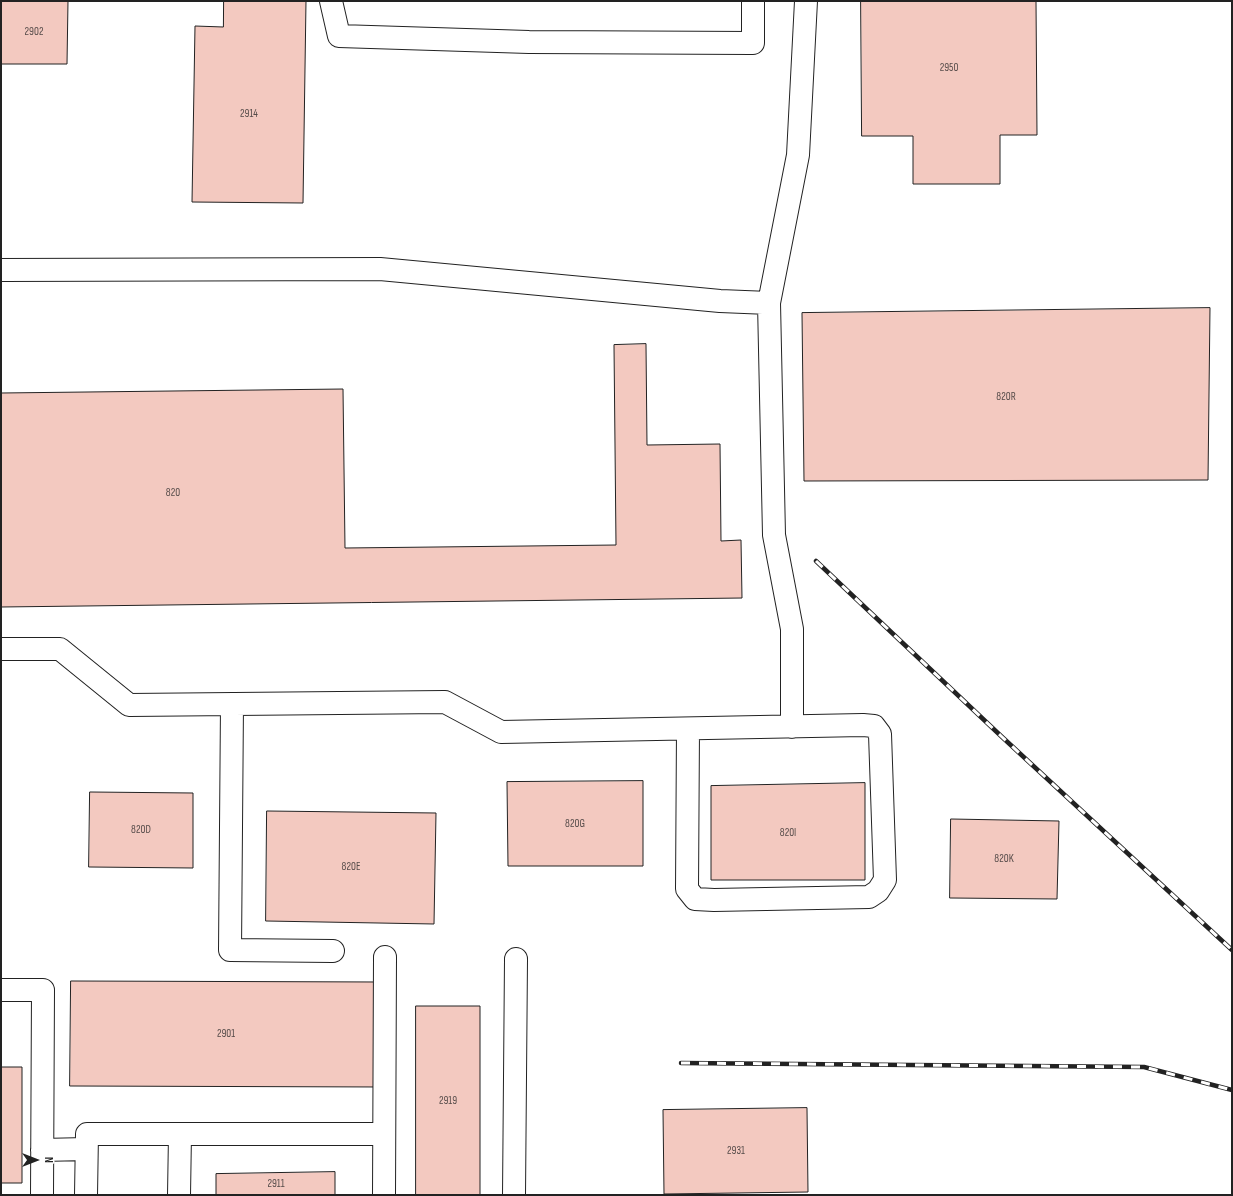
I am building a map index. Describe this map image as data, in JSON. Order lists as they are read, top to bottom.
{
  "house_numbers": [
    "2902",
    "2950",
    "2914",
    "820R",
    "820",
    "820G",
    "820D",
    "820I",
    "820K",
    "820E",
    "2901",
    "2919",
    "2931",
    "2911"
  ],
  "north": "right"
}
